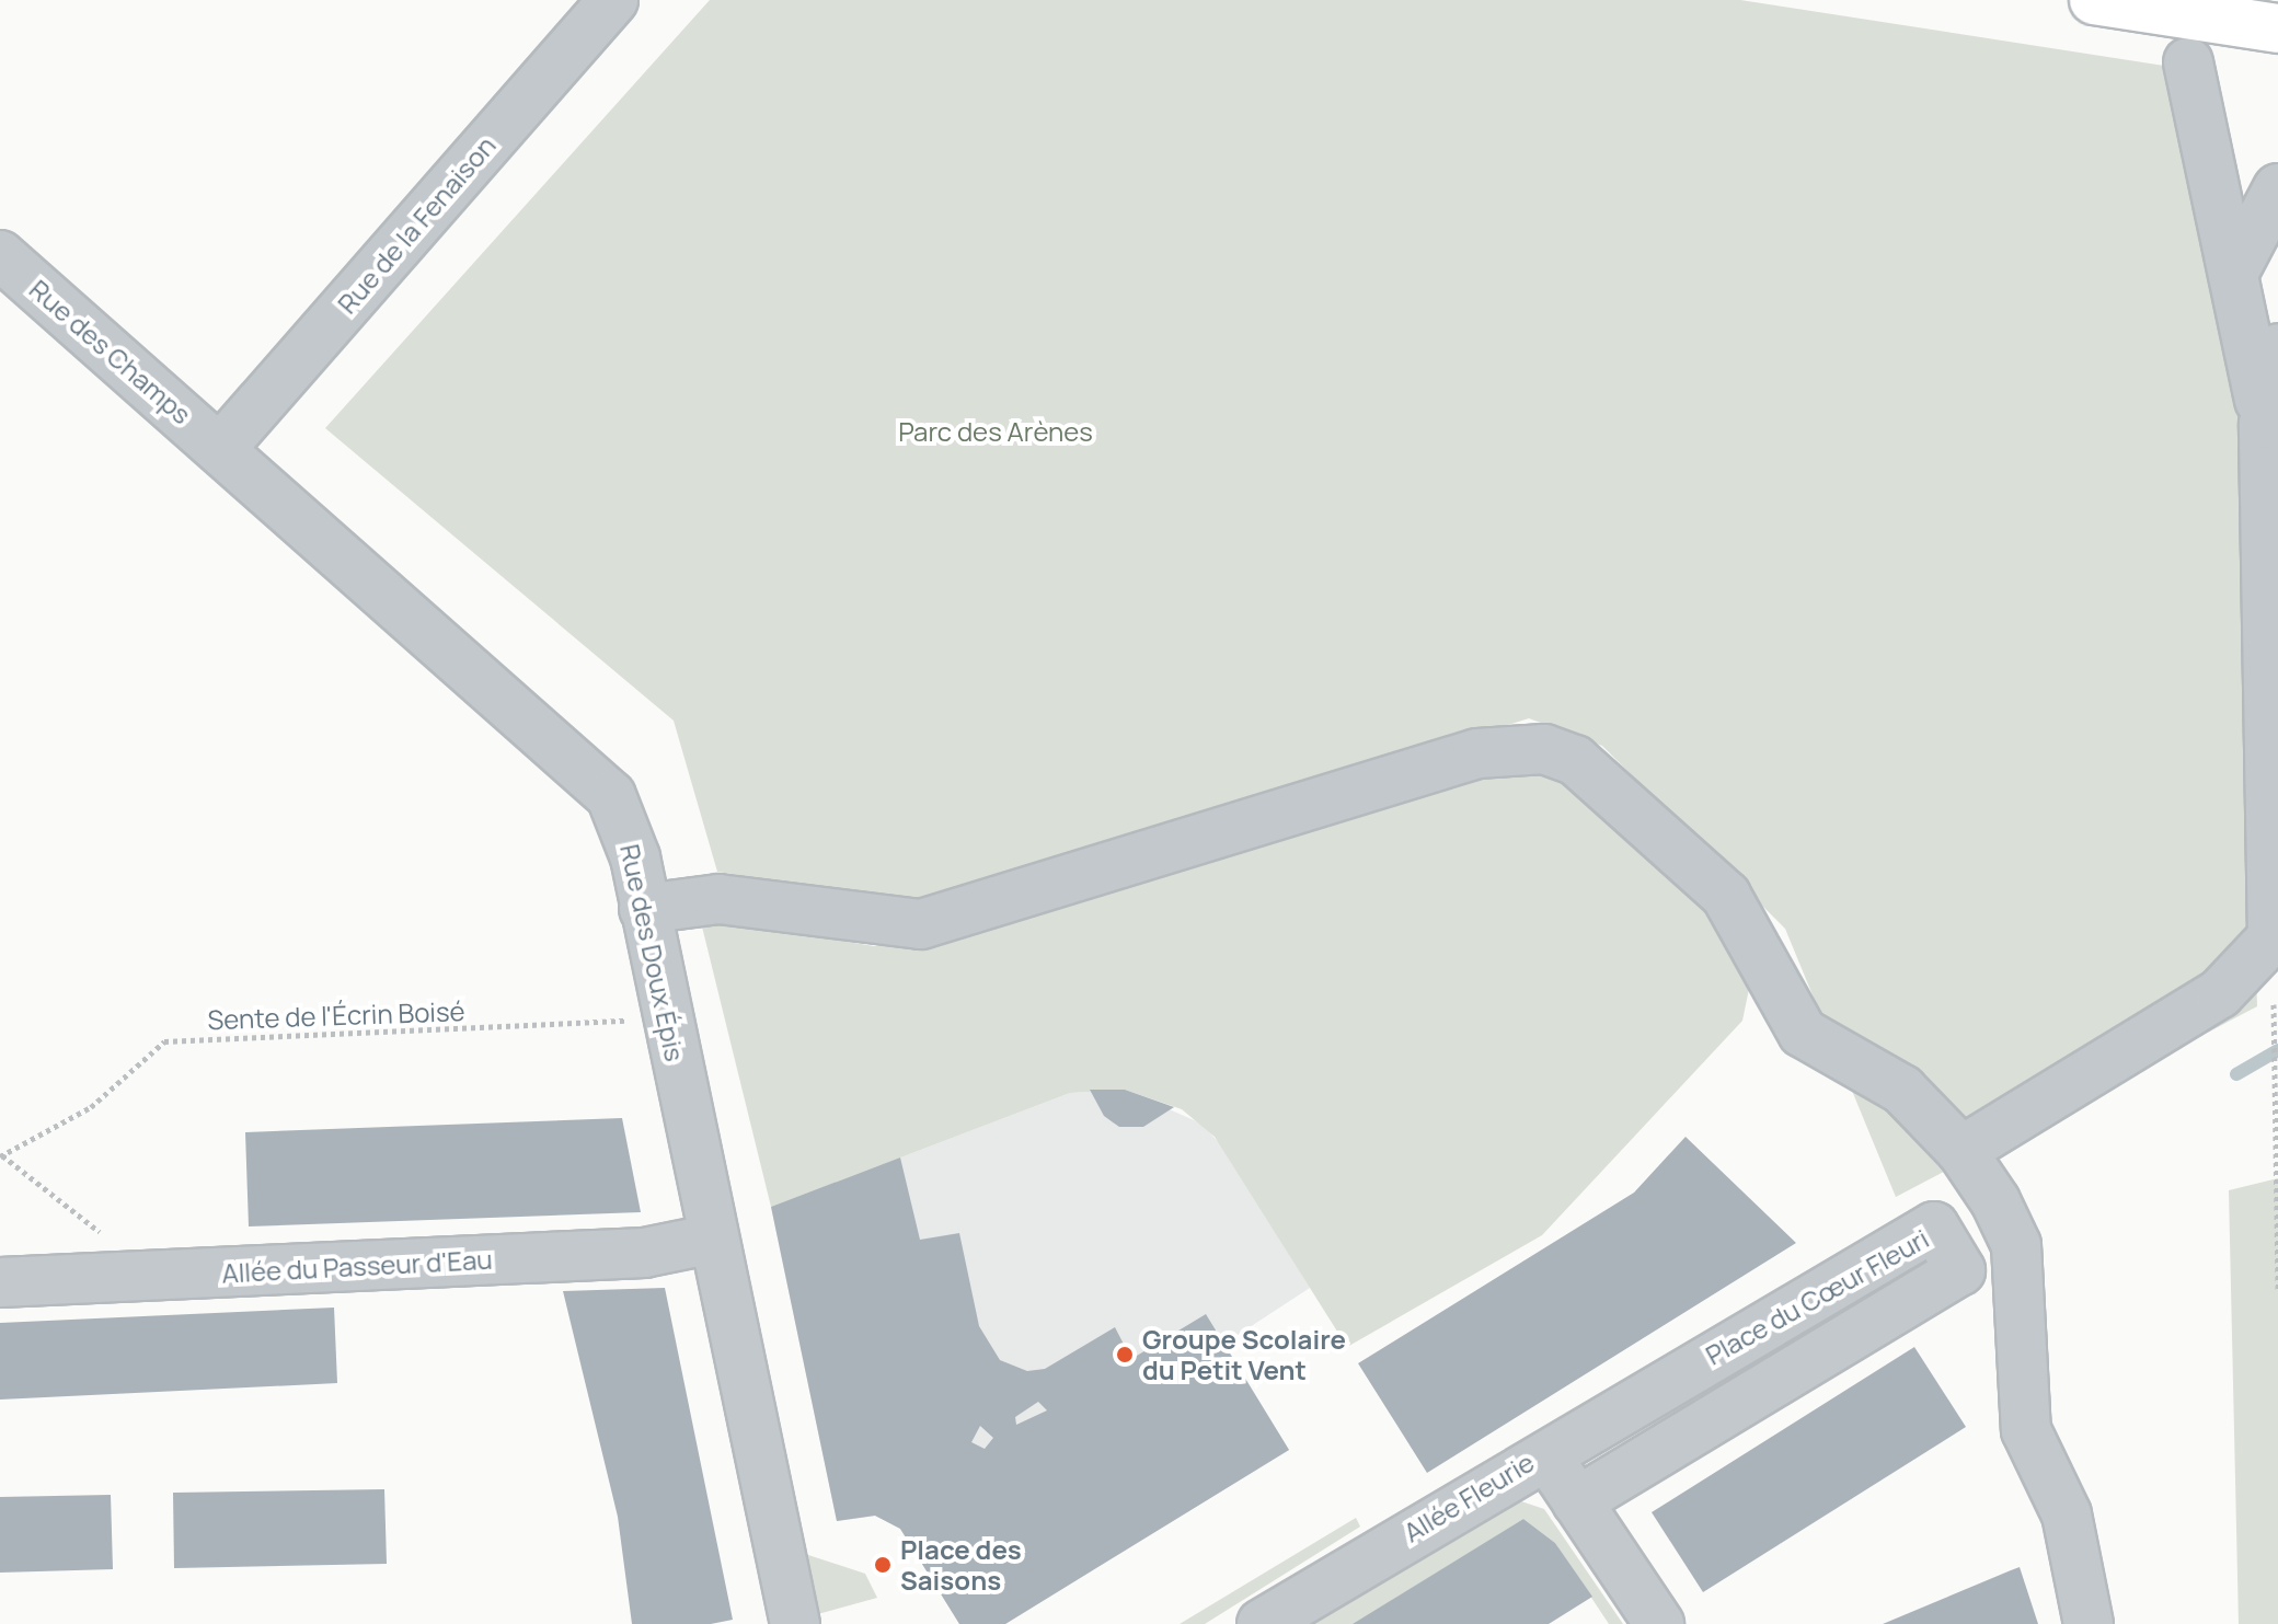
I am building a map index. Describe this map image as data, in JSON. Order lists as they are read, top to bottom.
{
  "streets": {
    "street": [
      "Rue de la Fenaison",
      "Rue des Champs",
      "Rue des Doux Épis",
      "Allée du Passeur d'Eau",
      "Place du Cœur Fleuri",
      "Allée Fleurie"
    ],
    "path": ["Sente de l'Écrin Boisé"]
  },
  "crossings": [
    ["Rue de la Fenaison", "Rue des Champs"],
    ["Rue de la Fenaison", "Rue des Doux Épis"],
    ["Rue des Champs", "Rue des Doux Épis"],
    ["Rue des Doux Épis", "Sente de l'Écrin Boisé"],
    ["Rue des Doux Épis", "Allée du Passeur d'Eau"],
    ["Place du Cœur Fleuri", "Allée Fleurie"]
  ],
  "parks": ["Parc des Arènes"],
  "places": ["Groupe Scolaire du Petit Vent", "Place des Saisons"]
}
